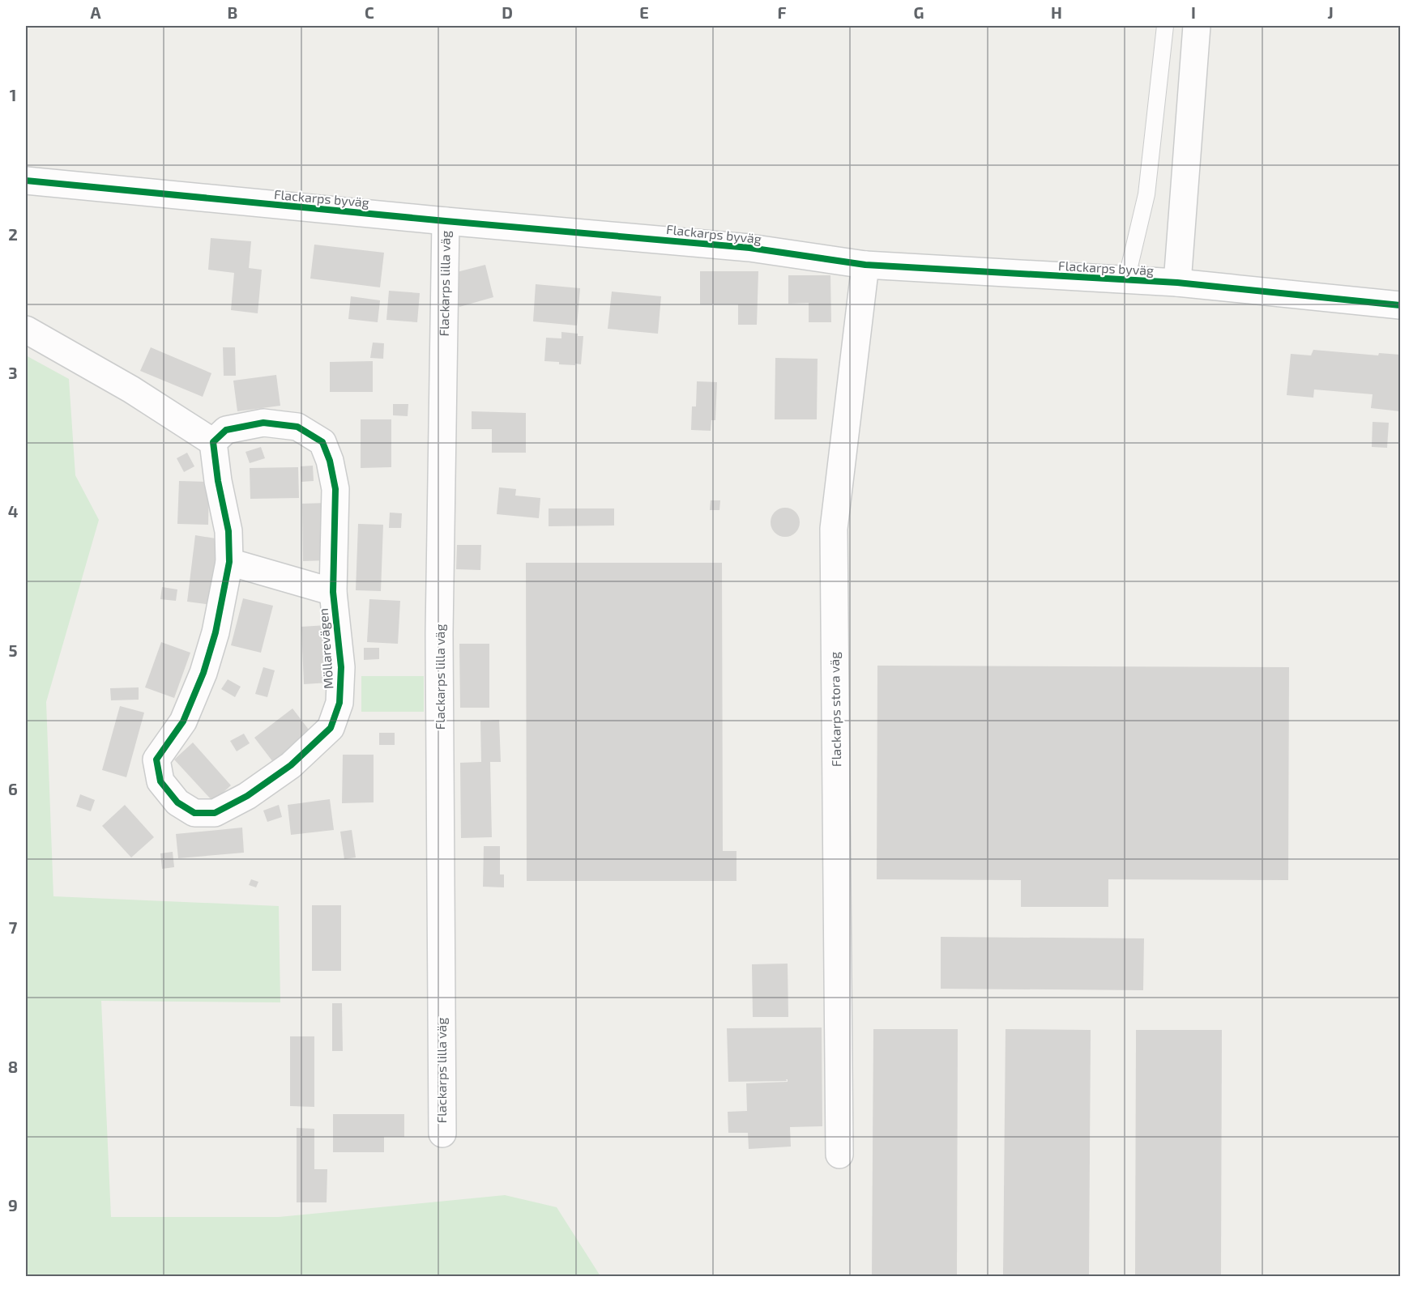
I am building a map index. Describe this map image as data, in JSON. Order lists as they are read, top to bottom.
{
  "streets": {
    "street": [
      "Flackarps byväg",
      "Flackarps lilla väg",
      "Möllarevägen",
      "Flackarps stora väg"
    ]
  },
  "crossings": [
    ["Flackarps byväg", "Flackarps lilla väg"],
    ["Flackarps byväg", "Flackarps stora väg"]
  ],
  "grid": {
    "columns": [
      "A",
      "B",
      "C",
      "D",
      "E",
      "F",
      "G",
      "H",
      "I",
      "J"
    ],
    "rows": [
      "1",
      "2",
      "3",
      "4",
      "5",
      "6",
      "7",
      "8",
      "9"
    ]
  }
}
